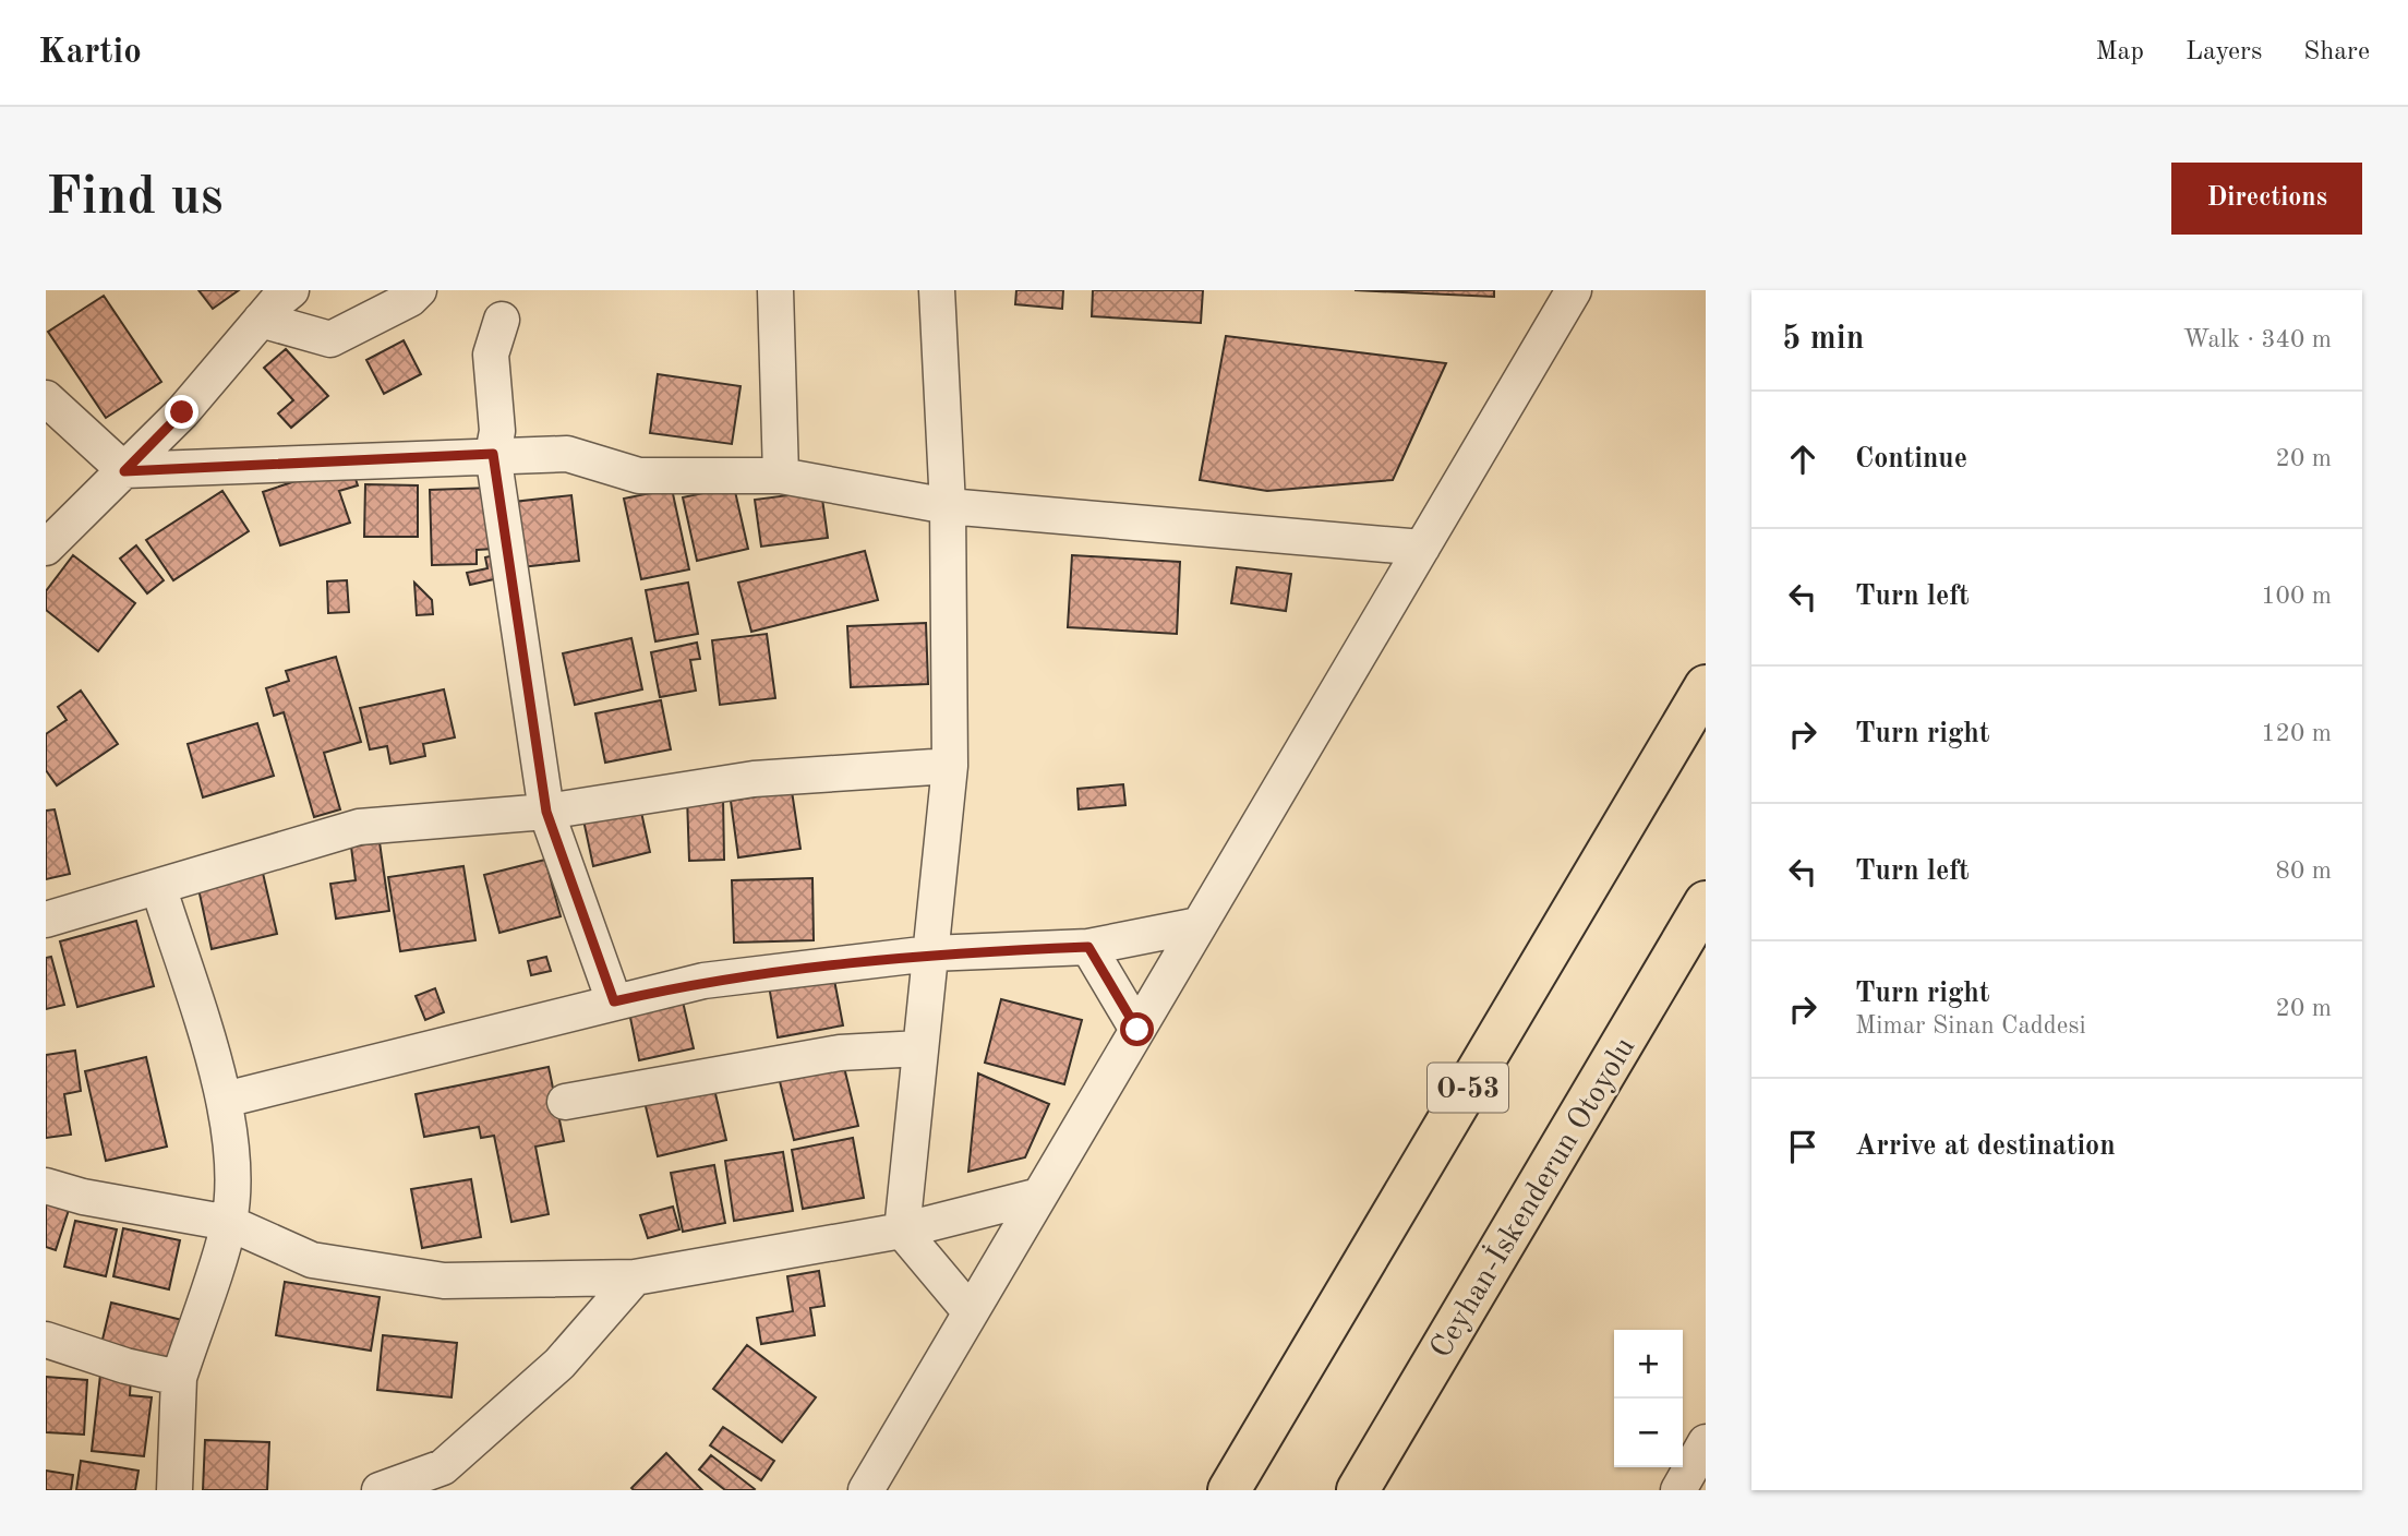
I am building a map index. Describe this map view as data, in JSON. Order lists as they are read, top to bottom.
{
  "streets": {
    "highway": ["O-53", "Ceyhan-İskenderun Otoyolu"]
  },
  "page": {
    "header": "Kartio",
    "nav": ["Map", "Layers", "Share"],
    "buttons": "Directions",
    "title": "Find us",
    "heading": ["5 min", "Walk · 340 m"],
    "list": [
      ["Continue", "20 m"],
      ["Turn left", "100 m"],
      ["Turn right", "120 m"],
      ["Turn left", "80 m"],
      ["Turn right", "Mimar Sinan Caddesi", "20 m"],
      "Arrive at destination"
    ],
    "map_buttons": ["+", "−"]
  }
}
